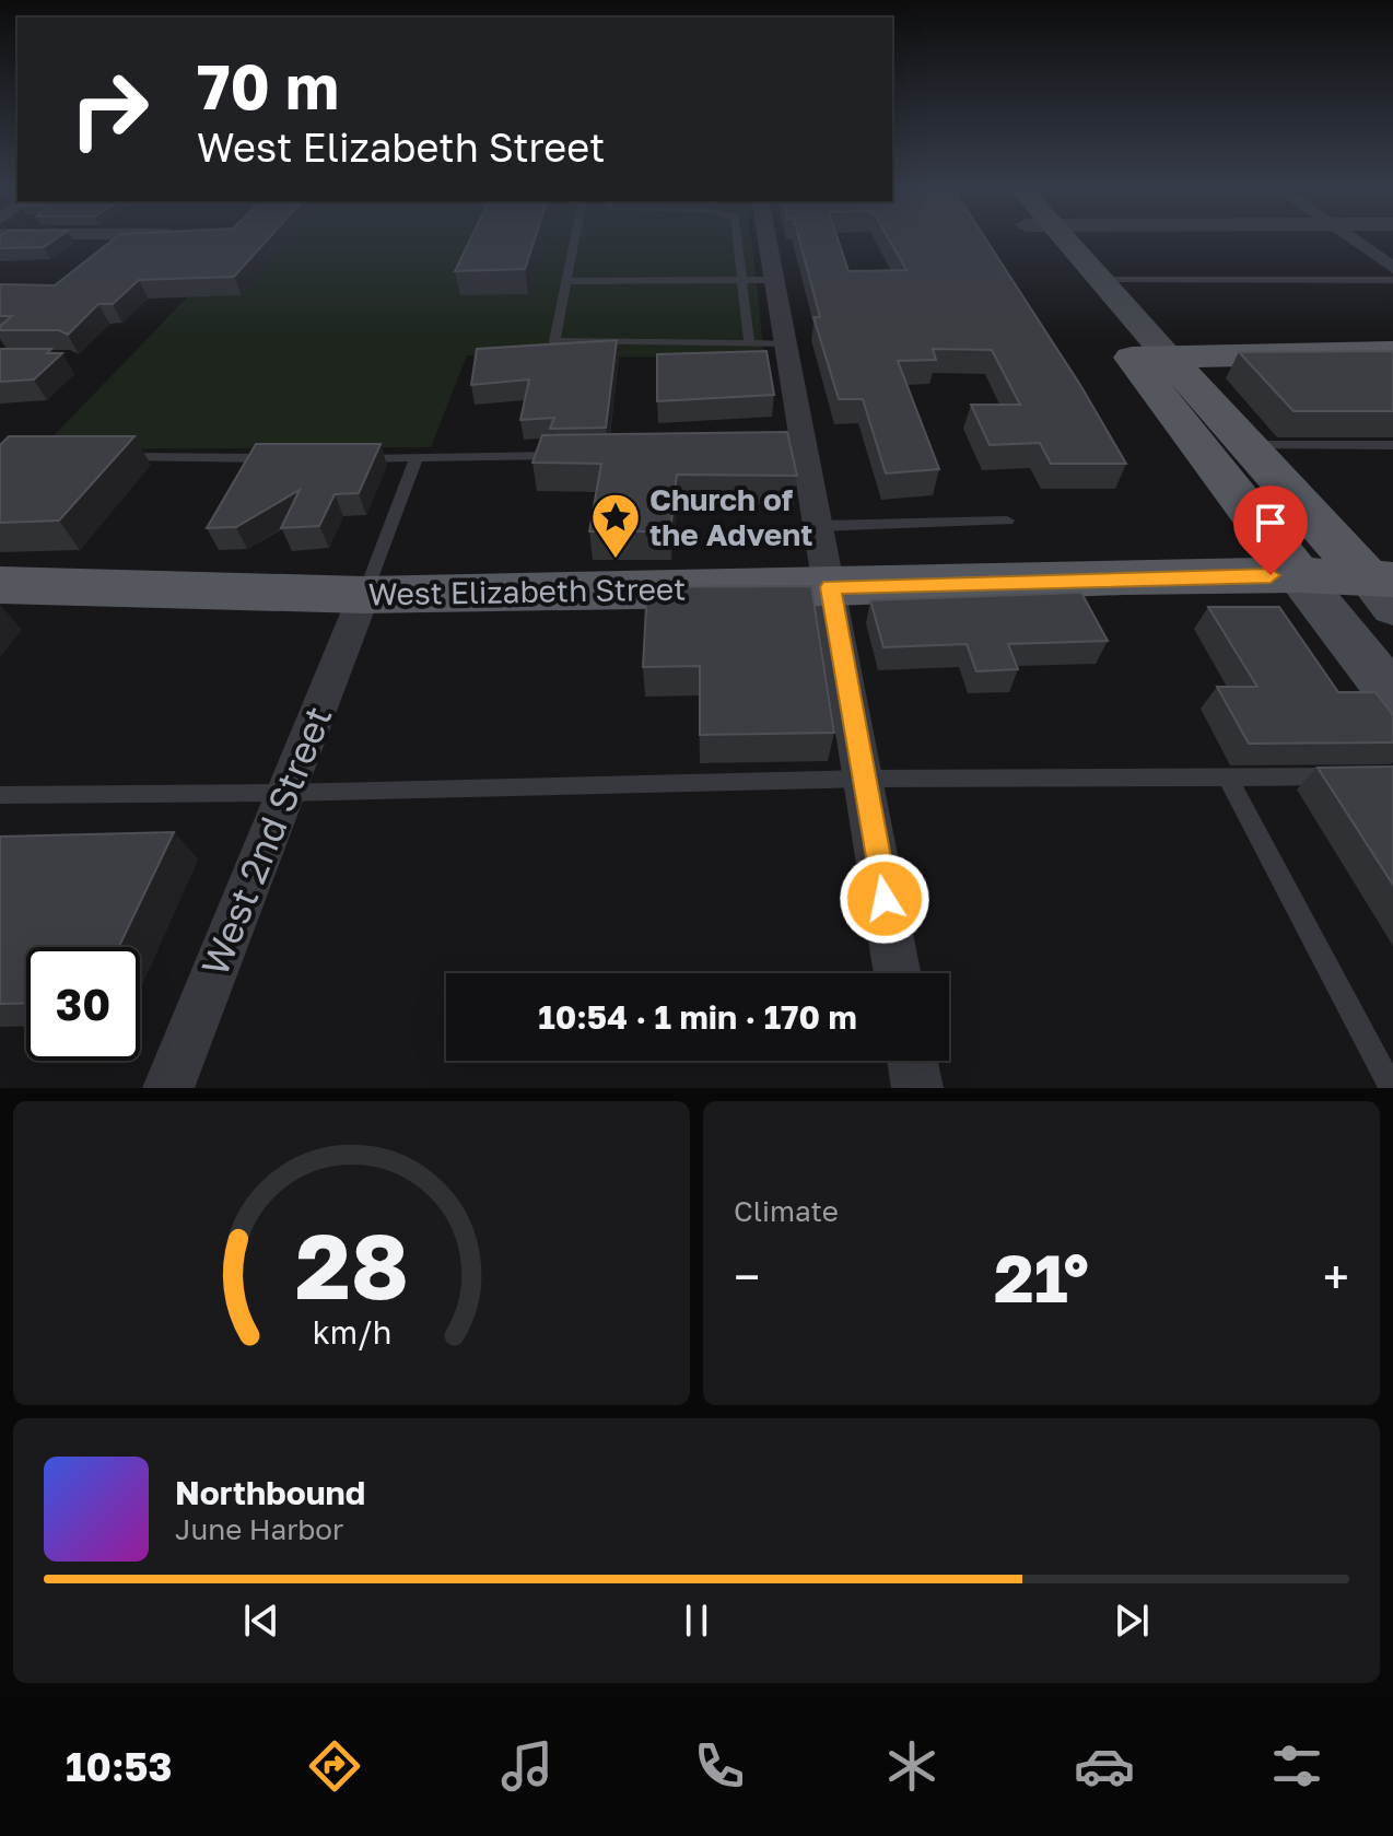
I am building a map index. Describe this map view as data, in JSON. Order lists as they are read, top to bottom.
{
  "streets": {
    "main road": ["West Elizabeth Street"],
    "street": ["West 2nd Street"]
  },
  "crossings": [
    ["West Elizabeth Street", "West 2nd Street"]
  ],
  "places": {
    "place": ["Church of the Advent"]
  },
  "page": {
    "turn": ["70 m", "West Elizabeth Street"],
    "limit": "30",
    "trip": "10:54 · 1 min · 170 m",
    "tile": "Climate",
    "heat": ["−", "21°", "+"],
    "song": ["Northbound", "June Harbor"],
    "tabs": "10:53",
    "gauge": ["28", "km/h"]
  }
}
